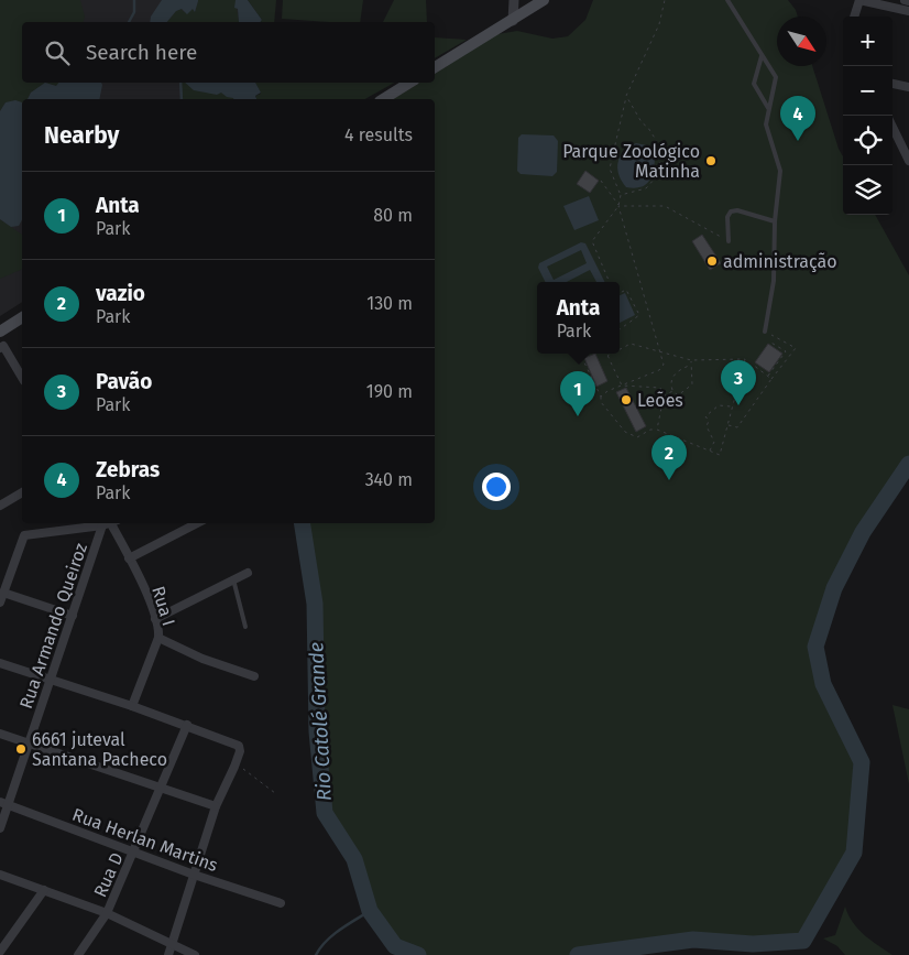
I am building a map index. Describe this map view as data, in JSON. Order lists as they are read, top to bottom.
{
  "streets": {
    "street": [
      "Rua I",
      "Rua Armando Queiroz",
      "Rua Herlan Martins",
      "Rua D"
    ]
  },
  "crossings": [
    ["Rua I", "Rua Armando Queiroz"],
    ["Rua Armando Queiroz", "Rua Herlan Martins"],
    ["Rua Herlan Martins", "Rua D"]
  ],
  "water": ["Rio Catolé Grande"],
  "places": [
    "Parque Zoológico Matinha",
    "administração",
    "Leões",
    "6661 juteval Santana Pacheco"
  ],
  "north": "bottom right",
  "page": {
    "map_buttons": ["+", "−"],
    "search": "Search here",
    "pins": [
      "4",
      "3",
      "1",
      "2"
    ],
    "heading": ["Nearby", "4 results"],
    "list": [
      {
        "mark": "1",
        "name": "Anta",
        "note": "Park",
        "value": "80 m"
      },
      {
        "mark": "2",
        "name": "vazio",
        "note": "Park",
        "value": "130 m"
      },
      {
        "mark": "3",
        "name": "Pavão",
        "note": "Park",
        "value": "190 m"
      },
      {
        "mark": "4",
        "name": "Zebras",
        "note": "Park",
        "value": "340 m"
      }
    ],
    "popup": ["Anta", "Park"]
  }
}
